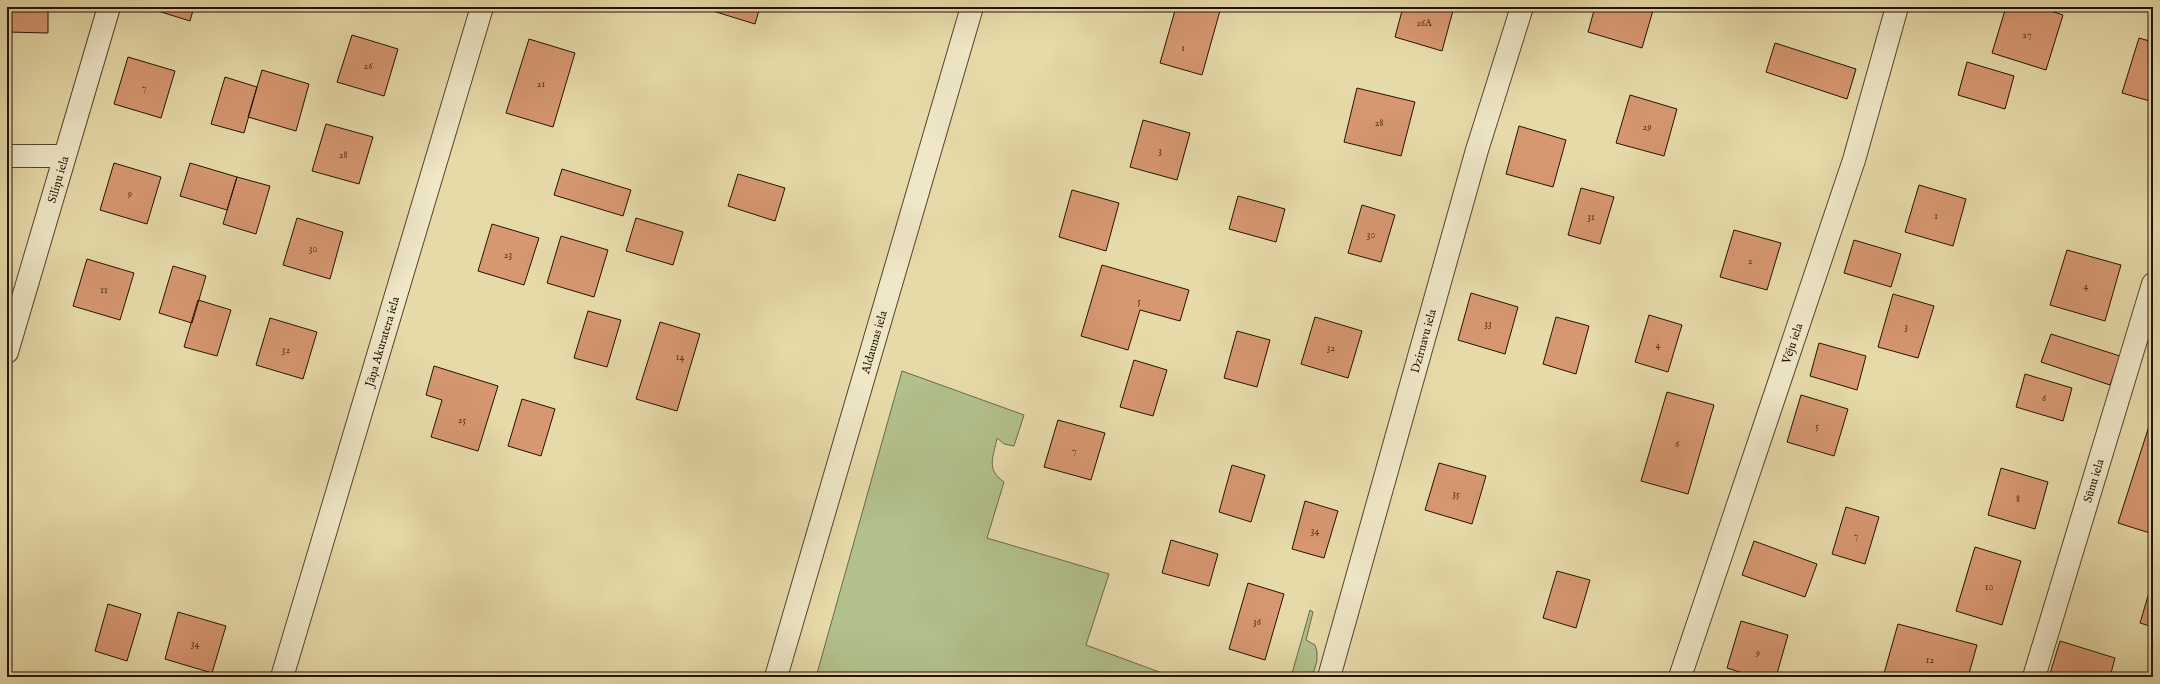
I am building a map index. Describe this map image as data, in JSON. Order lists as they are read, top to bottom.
{
  "streets": {
    "street": [
      "Siliņu iela",
      "Dzirnavu iela",
      "Jāņa Akuratera iela",
      "Aldaunas iela",
      "Vēju iela",
      "Sūnu iela"
    ]
  },
  "house_numbers": [
    "26A",
    "27",
    "1",
    "26",
    "21",
    "7",
    "28",
    "29",
    "3",
    "28",
    "9",
    "1",
    "31",
    "30",
    "30",
    "23",
    "2",
    "4",
    "11",
    "5",
    "33",
    "3",
    "4",
    "32",
    "32",
    "14",
    "6",
    "25",
    "5",
    "6",
    "7",
    "35",
    "8",
    "34",
    "7",
    "10",
    "36",
    "34",
    "9",
    "12"
  ]
}
